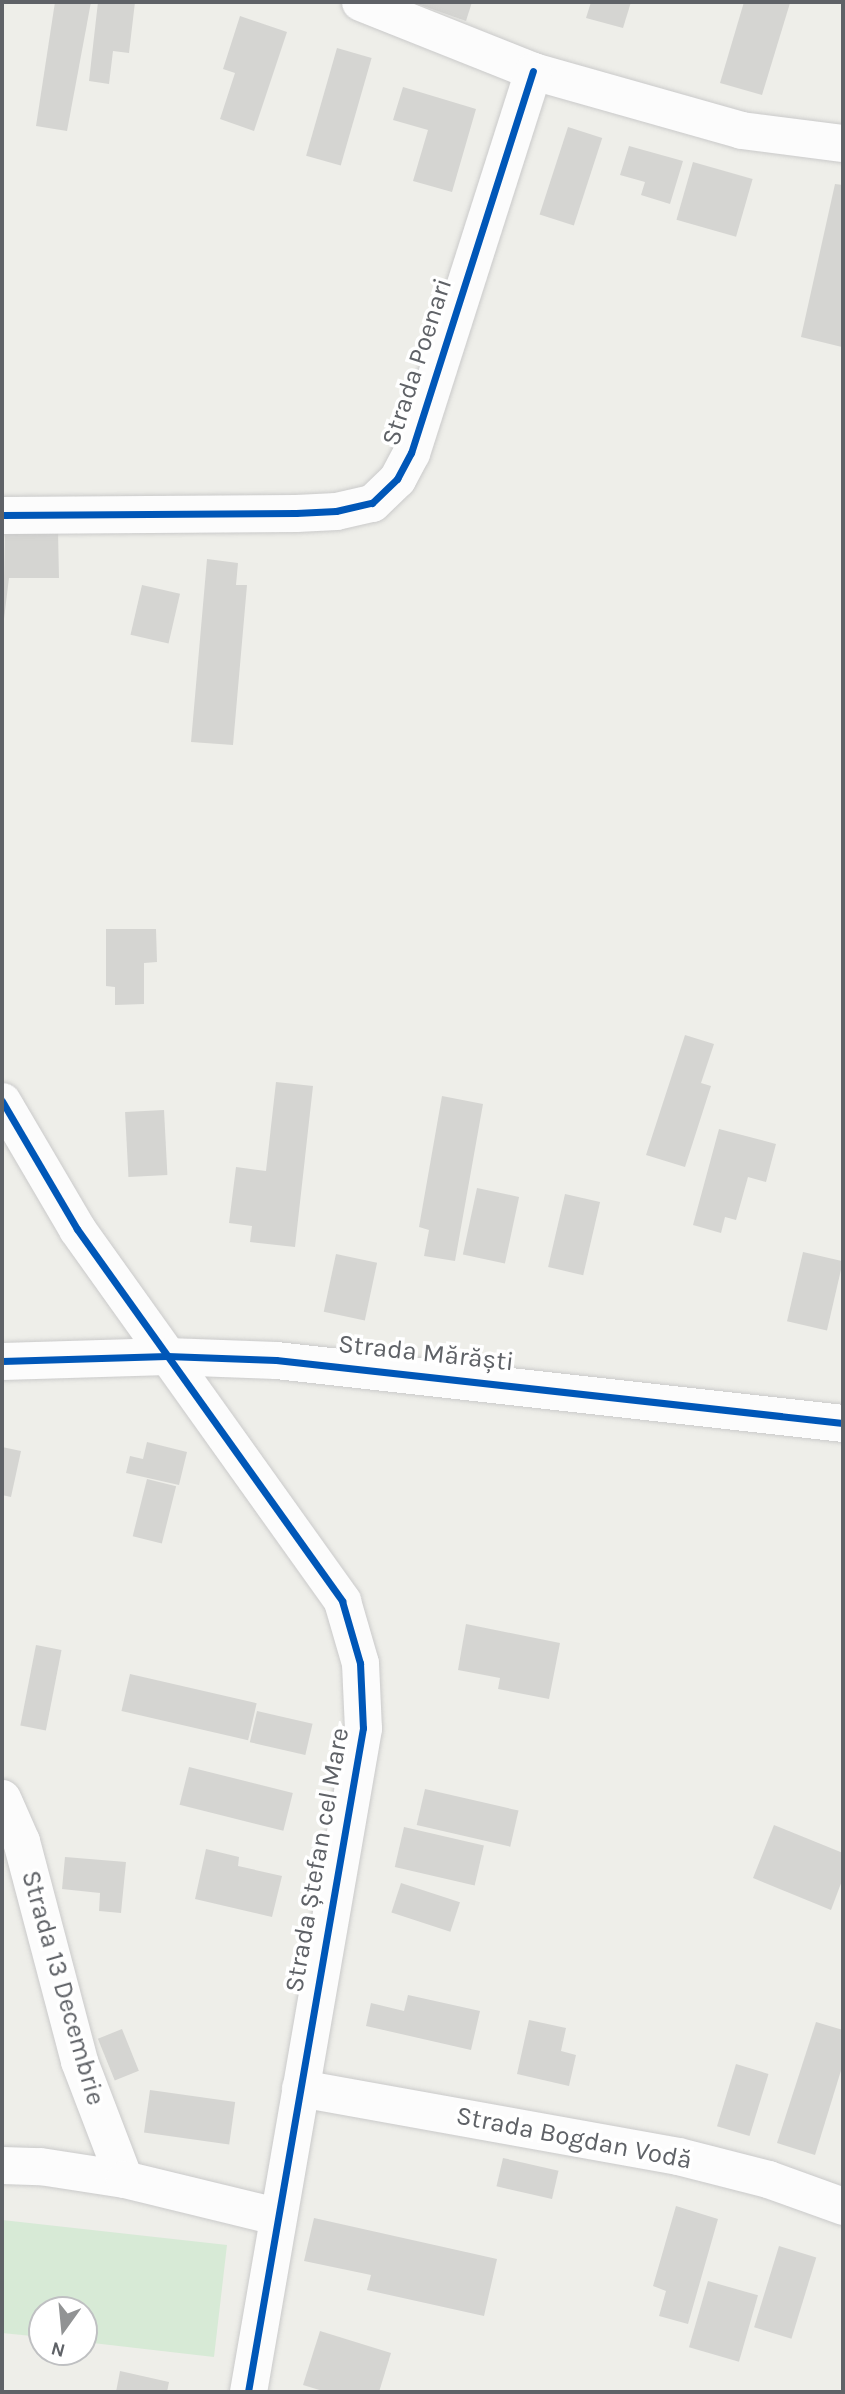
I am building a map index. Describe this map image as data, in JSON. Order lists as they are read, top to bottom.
{
  "streets": {
    "street": [
      "Strada Poenari",
      "Strada Mărăști",
      "Strada Ștefan cel Mare",
      "Strada 13 Decembrie",
      "Strada Bogdan Vodă"
    ]
  },
  "crossings": [
    ["Strada Mărăști", "Strada Ștefan cel Mare"],
    ["Strada Ștefan cel Mare", "Strada Bogdan Vodă"]
  ],
  "north": "bottom"
}
